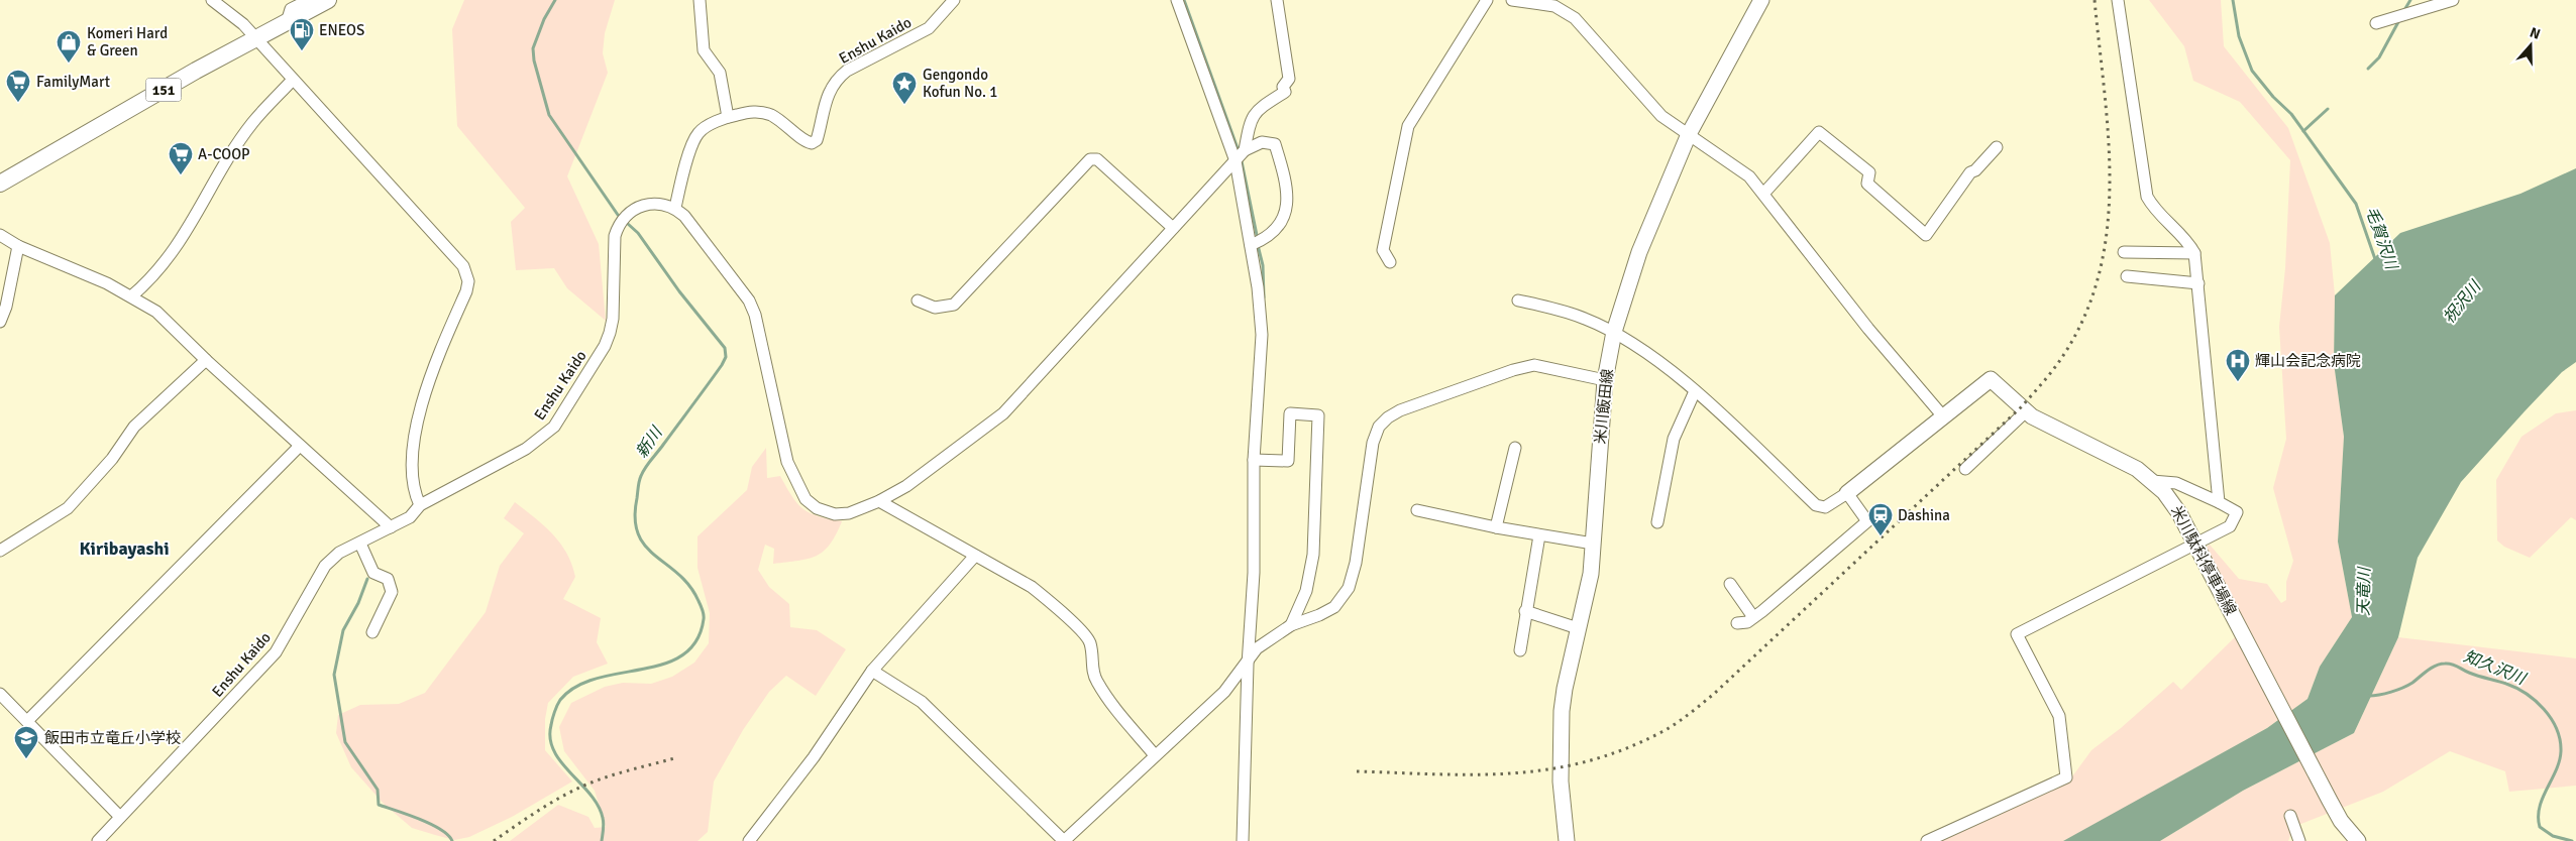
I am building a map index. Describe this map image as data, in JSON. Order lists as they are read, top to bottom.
{
  "streets": {
    "highway": ["151"],
    "main road": ["米川飯田線", "米川駄科停車場線"],
    "street": ["Enshu Kaido"]
  },
  "districts": ["Kiribayashi"],
  "water": [
    "毛賀沢川",
    "祝沢川",
    "新川",
    "天竜川",
    "知久沢川"
  ],
  "places": {
    "fuel station": ["ENEOS"],
    "shop": ["Komeri Hard & Green"],
    "supermarket": ["FamilyMart", "A-COOP"],
    "place": ["Gengondo Kofun No. 1"],
    "hospital": ["輝山会記念病院"],
    "station": ["Dashina"],
    "school or university": ["飯田市立竜丘小学校"]
  },
  "north": "top"
}
